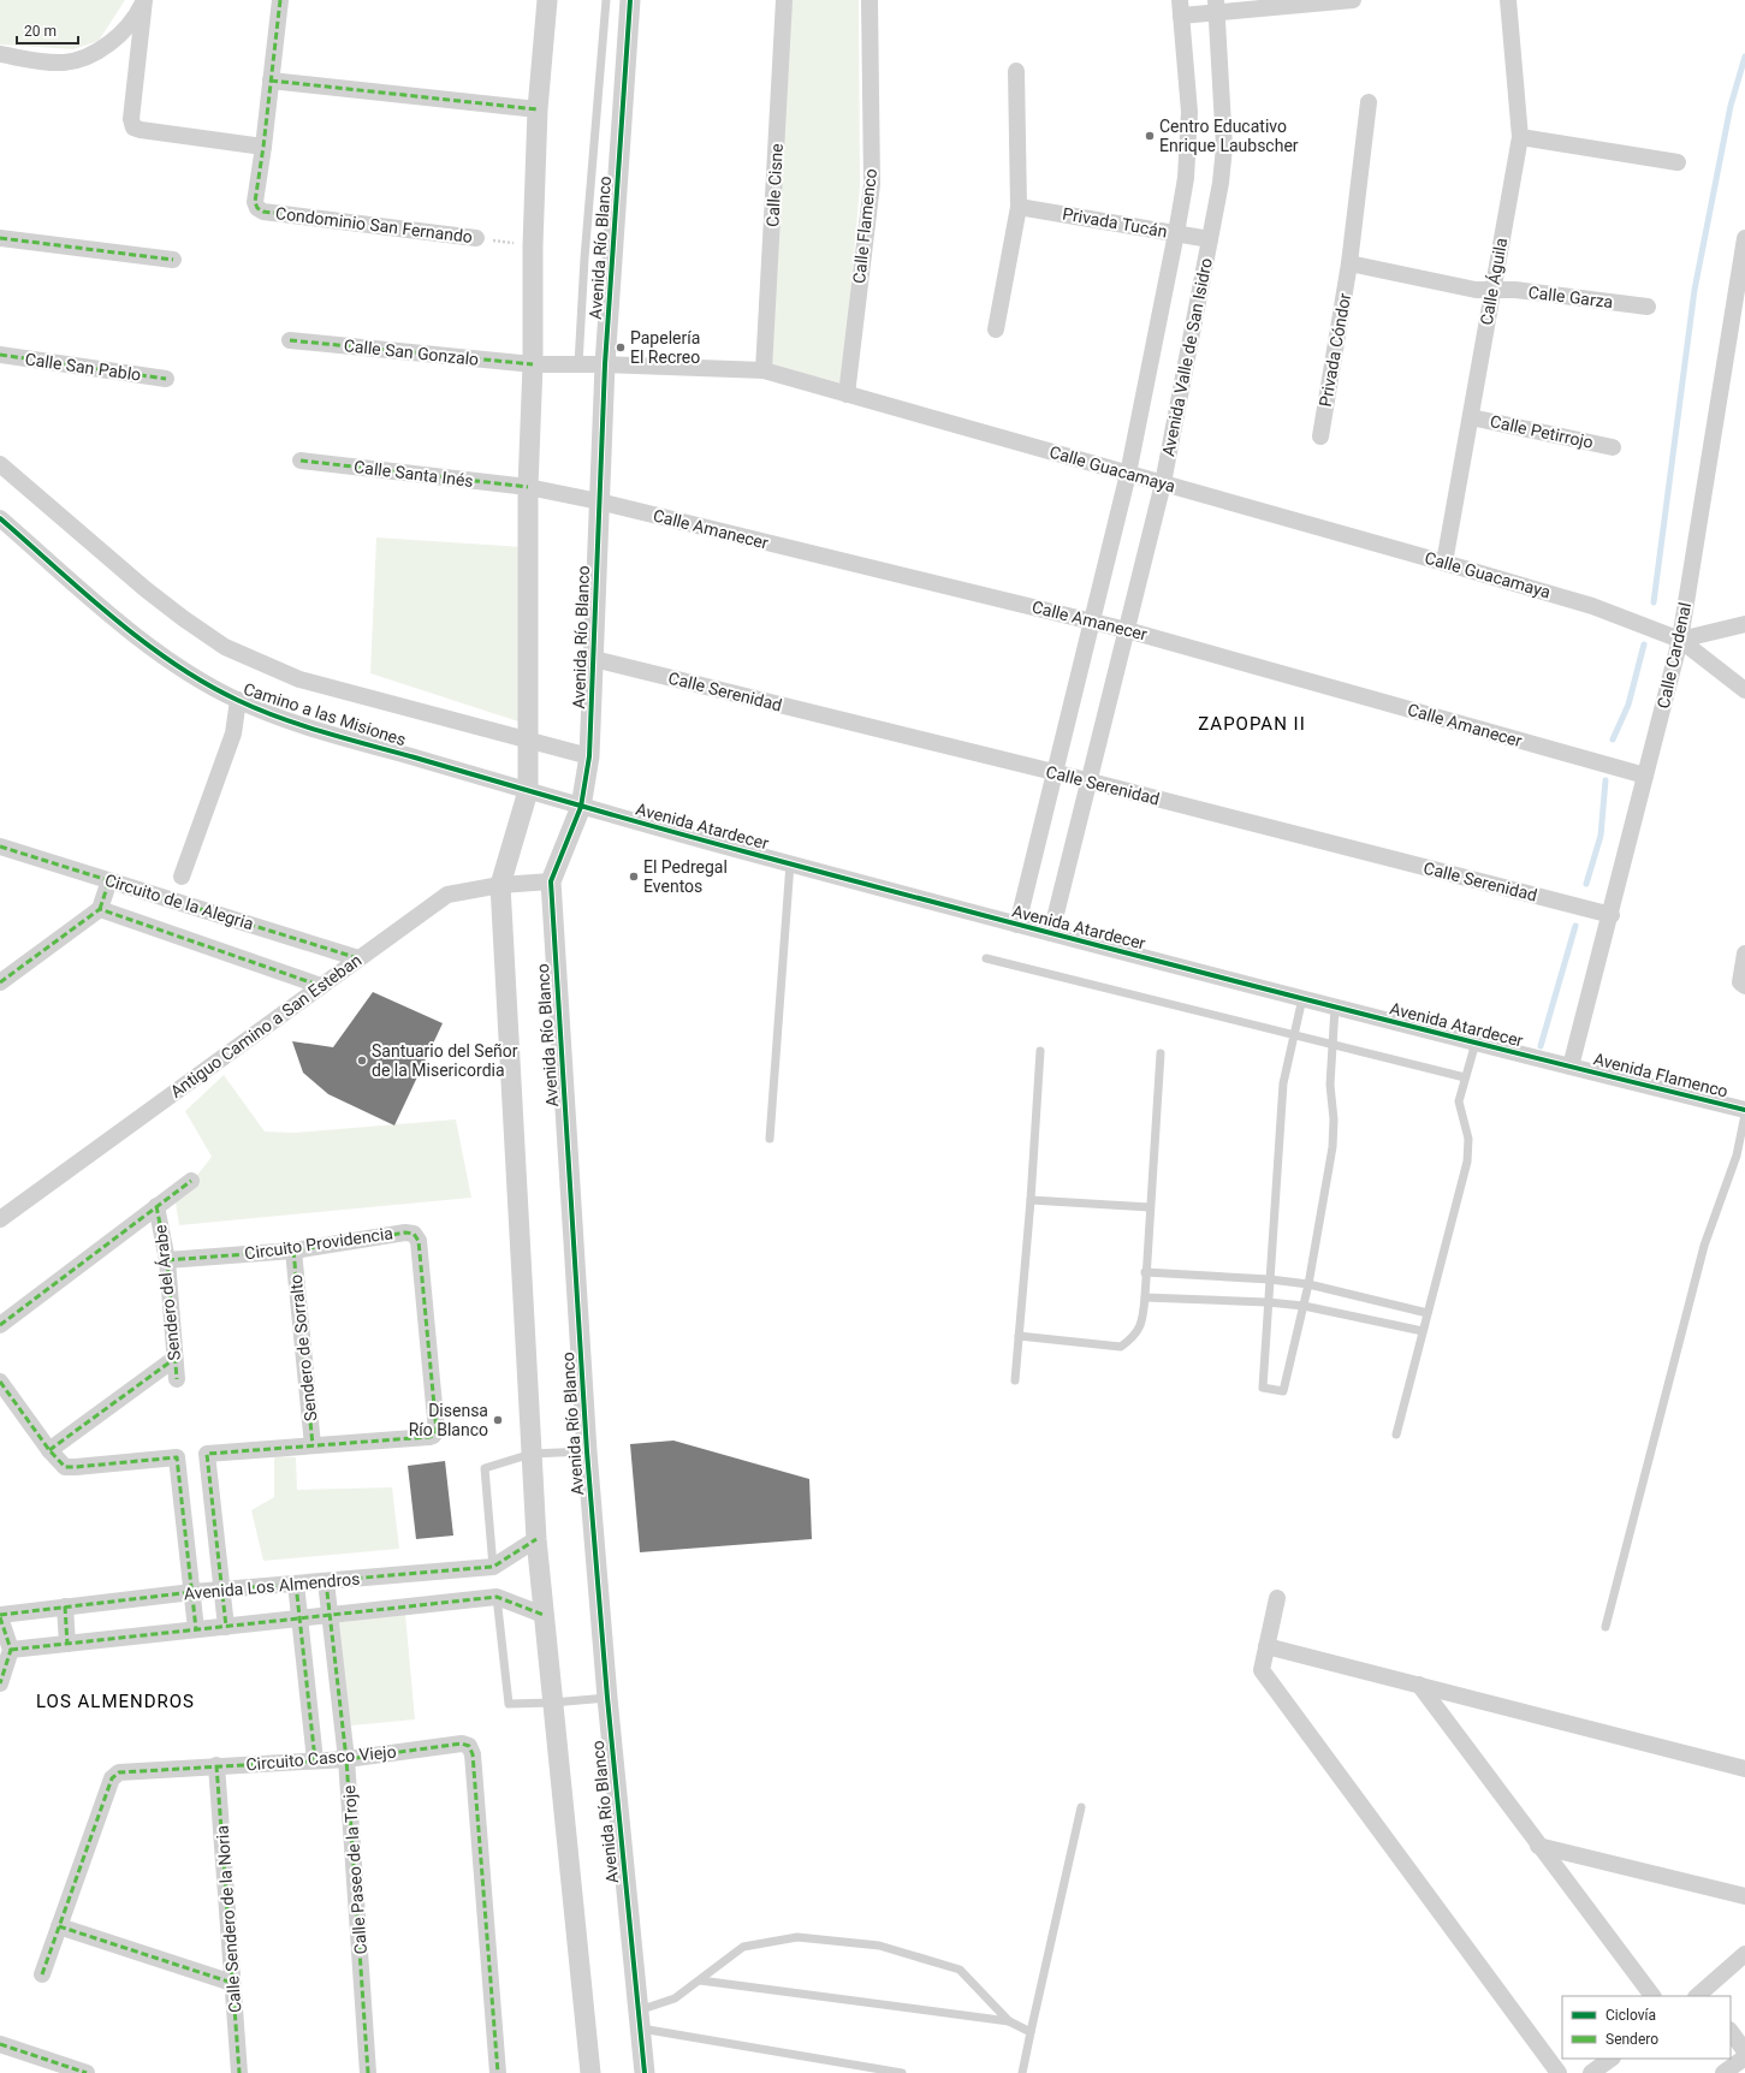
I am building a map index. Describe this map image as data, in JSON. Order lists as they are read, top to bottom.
{
  "streets": {
    "street": [
      "Calle Cisne",
      "Privada Tucán",
      "Condominio San Fernando",
      "Calle Flamenco",
      "Avenida Río Blanco",
      "Calle Águila",
      "Calle Garza",
      "Privada Cóndor",
      "Calle San Gonzalo",
      "Avenida Valle de San Isidro",
      "Calle San Pablo",
      "Calle Petirrojo",
      "Calle Guacamaya",
      "Calle Santa Inés",
      "Calle Amanecer",
      "Calle Cardenal",
      "Calle Serenidad",
      "Camino a las Misiones",
      "Avenida Atardecer",
      "Circuito de la Alegria",
      "Antiguo Camino a San Esteban",
      "Avenida Flamenco",
      "Circuito Providencia",
      "Sendero del Árabe",
      "Sendero de Sorralto",
      "Avenida Los Almendros",
      "Circuito Casco Viejo",
      "Calle Paseo de la Troje",
      "Calle Sendero de la Noria"
    ]
  },
  "crossings": [
    ["Calle Cisne", "Calle Guacamaya"],
    ["Privada Tucán", "Avenida Valle de San Isidro"],
    ["Calle Flamenco", "Calle Guacamaya"],
    ["Avenida Río Blanco", "Calle Guacamaya"],
    ["Avenida Río Blanco", "Calle Amanecer"],
    ["Avenida Río Blanco", "Calle Serenidad"],
    ["Avenida Río Blanco", "Camino a las Misiones"],
    ["Avenida Río Blanco", "Avenida Atardecer"],
    ["Avenida Río Blanco", "Antiguo Camino a San Esteban"],
    ["Calle Águila", "Calle Garza"],
    ["Calle Águila", "Calle Petirrojo"],
    ["Calle Águila", "Calle Guacamaya"],
    ["Calle San Gonzalo", "Calle Guacamaya"],
    ["Avenida Valle de San Isidro", "Calle Guacamaya"],
    ["Avenida Valle de San Isidro", "Calle Amanecer"],
    ["Avenida Valle de San Isidro", "Calle Serenidad"],
    ["Avenida Valle de San Isidro", "Avenida Atardecer"],
    ["Calle Guacamaya", "Calle Cardenal"],
    ["Calle Santa Inés", "Calle Amanecer"],
    ["Calle Amanecer", "Calle Cardenal"],
    ["Calle Cardenal", "Calle Serenidad"],
    ["Calle Cardenal", "Avenida Atardecer"],
    ["Calle Cardenal", "Avenida Flamenco"],
    ["Camino a las Misiones", "Avenida Atardecer"],
    ["Avenida Atardecer", "Avenida Flamenco"],
    ["Circuito de la Alegria", "Antiguo Camino a San Esteban"],
    ["Circuito Providencia", "Sendero del Árabe"],
    ["Circuito Providencia", "Sendero de Sorralto"],
    ["Circuito Providencia", "Avenida Los Almendros"],
    ["Avenida Los Almendros", "Calle Paseo de la Troje"],
    ["Circuito Casco Viejo", "Calle Paseo de la Troje"],
    ["Circuito Casco Viejo", "Calle Sendero de la Noria"]
  ],
  "districts": ["ZAPOPAN II", "LOS ALMENDROS"],
  "places": [
    "Centro Educativo Enrique Laubscher",
    "Papelería El Recreo",
    "El Pedregal Eventos",
    "Santuario del Señor de la Misericordia",
    "Disensa Río Blanco"
  ],
  "legend": ["Ciclovía", "Sendero"],
  "scale_bar": "20 m"
}
